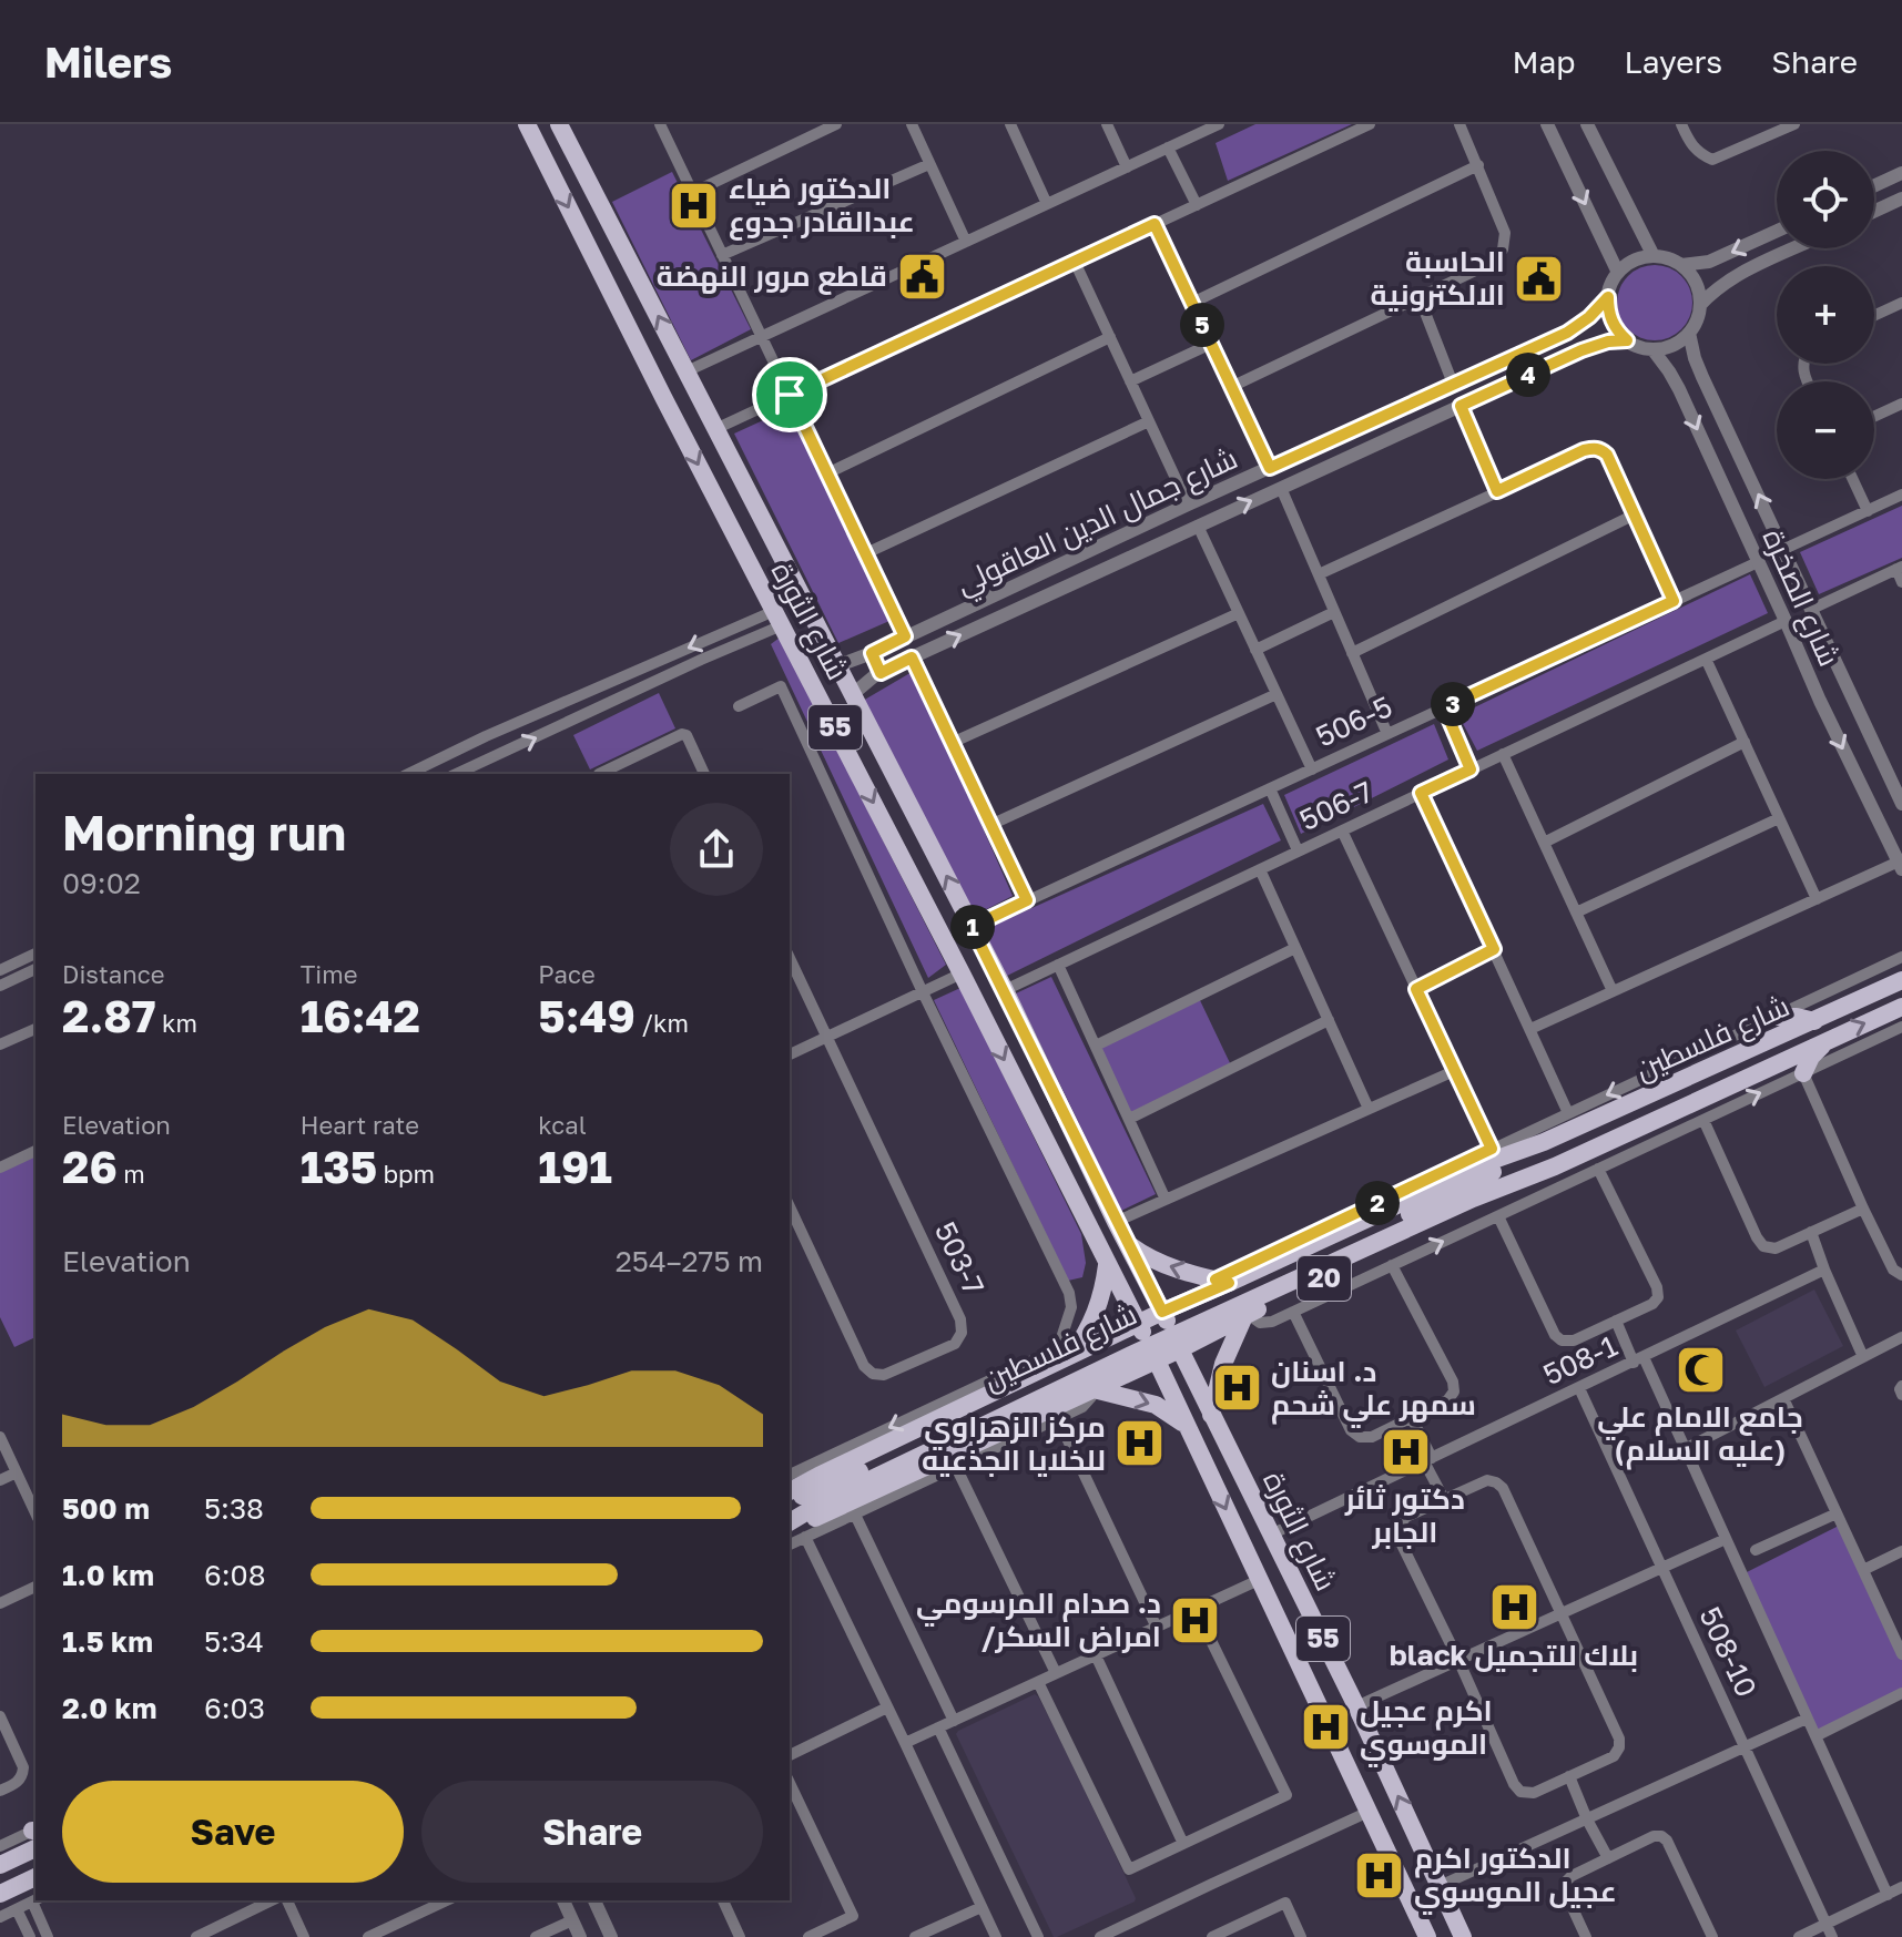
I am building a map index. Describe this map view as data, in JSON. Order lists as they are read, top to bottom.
{
  "streets": {
    "main road": [
      "شارع الثورة",
      "55",
      "شارع فلسطين",
      "20"
    ],
    "street": [
      "شارع جمال الدين العاقولي",
      "شارع الصخرة",
      "506-5",
      "506-7",
      "503-7",
      "508-1",
      "508-10"
    ]
  },
  "crossings": [
    ["شارع جمال الدين العاقولي", "شارع الصخرة"],
    ["شارع جمال الدين العاقولي", "شارع الثورة"],
    ["شارع الصخرة", "506-5"],
    ["شارع الصخرة", "506-7"],
    ["شارع الثورة", "506-5"],
    ["شارع الثورة", "506-7"],
    ["شارع الثورة", "شارع فلسطين"],
    ["شارع الثورة", "508-1"],
    ["508-1", "508-10"]
  ],
  "places": {
    "hospital": [
      "الدكتور ضياء عبدالقادر جدوع",
      "د. اسنان سمهر علي شحم",
      "مركز الزهراوي للخلايا الجذعيه",
      "دكتور ثائر الجابر",
      "black بلاك للتجميل",
      "د. صدام المرسومي /امراض السكر",
      "اكرم عجيل الموسوي",
      "الدكتور اكرم عجيل الموسوي"
    ],
    "public building": ["قاطع مرور النهضة", "الحاسبة الالكترونية"],
    "mosque": ["جامع الامام علي (عليه السلام)"]
  },
  "page": {
    "header": "Milers",
    "nav": ["Map", "Layers", "Share"],
    "map_buttons": ["+", "−"],
    "pins": [
      "5",
      "4",
      "3",
      "1",
      "2"
    ],
    "heading": ["Morning run", "09:02"],
    "stats": [
      ["Distance", "2.87 km"],
      ["Time", "16:42"],
      ["Pace", "5:49 /km"],
      ["Elevation", "26 m"],
      ["Heart rate", "135 bpm"],
      ["kcal", "191"]
    ],
    "chart": ["Elevation", "254–275 m"],
    "list": [
      {
        "name": "500 m",
        "note": "5:38"
      },
      {
        "name": "1.0 km",
        "note": "6:08"
      },
      {
        "name": "1.5 km",
        "note": "5:34"
      },
      {
        "name": "2.0 km",
        "note": "6:03"
      }
    ],
    "buttons": ["Save", "Share"]
  }
}
